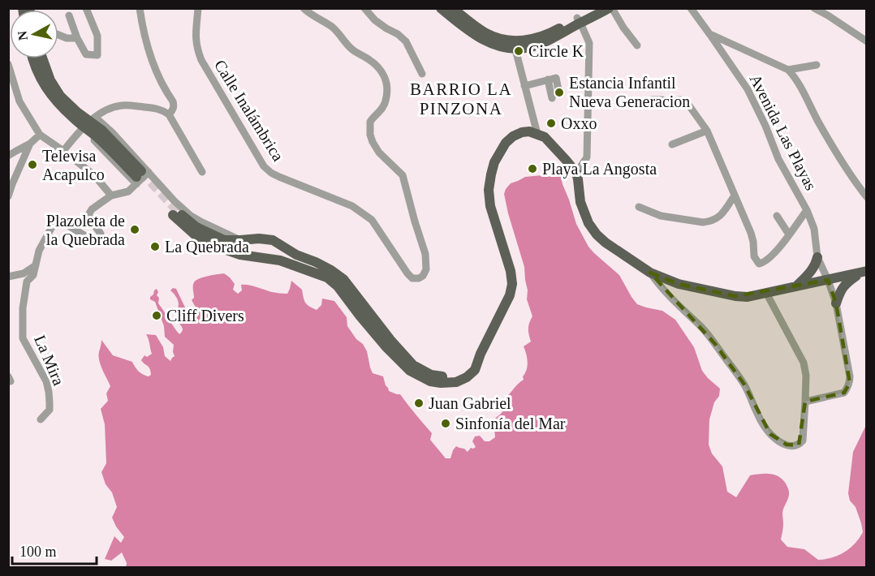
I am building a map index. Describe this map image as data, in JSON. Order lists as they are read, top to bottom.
{
  "streets": {
    "street": ["Calle Inalámbrica", "Avenida Las Playas", "La Mira"]
  },
  "districts": ["BARRIO LA PINZONA"],
  "places": [
    "Circle K",
    "Estancia Infantil Nueva Generacion",
    "Oxxo",
    "Televisa Acapulco",
    "Playa La Angosta",
    "Plazoleta de la Quebrada",
    "La Quebrada",
    "Cliff Divers",
    "Juan Gabriel",
    "Sinfonía del Mar"
  ],
  "scale_bar": "100 m",
  "north": "left"
}
